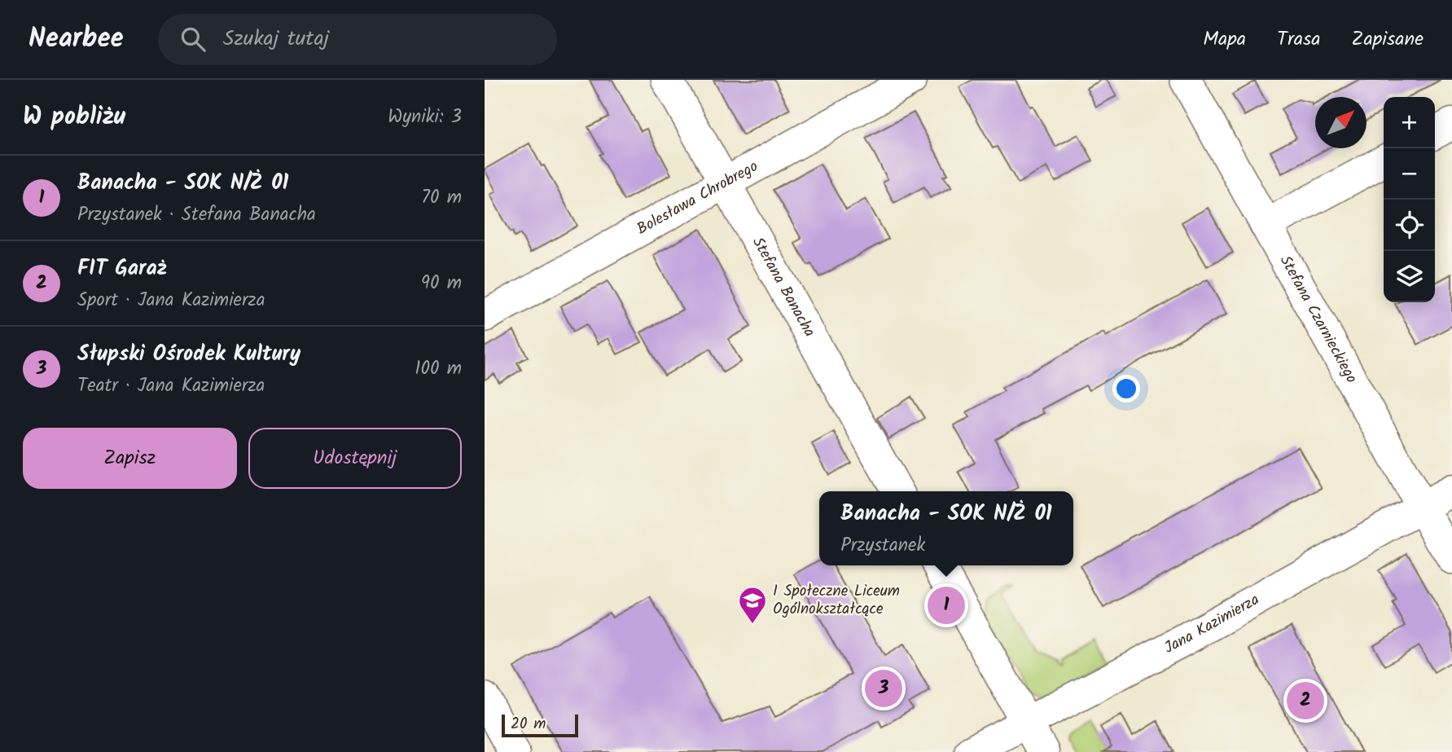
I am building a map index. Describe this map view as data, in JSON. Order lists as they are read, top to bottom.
{
  "streets": {
    "street": [
      "Bolesława Chrobrego",
      "Stefana Banacha",
      "Stefana Czarnieckiego",
      "Jana Kazimierza"
    ]
  },
  "crossings": [
    ["Bolesława Chrobrego", "Stefana Banacha"],
    ["Stefana Czarnieckiego", "Jana Kazimierza"]
  ],
  "places": {
    "school or university": ["I Społeczne Liceum Ogólnokształcące"]
  },
  "scale_bar": "20 m",
  "north": "top right",
  "page": {
    "header": "Nearbee",
    "search": "Szukaj tutaj",
    "nav": ["Mapa", "Trasa", "Zapisane"],
    "heading": ["W pobliżu", "Wyniki: 3"],
    "map_buttons": ["+", "−"],
    "list": [
      {
        "mark": "1",
        "name": "Banacha - SOK N/Ż 01",
        "note": "Przystanek · Stefana Banacha",
        "value": "70 m"
      },
      {
        "mark": "2",
        "name": "FIT Garaż",
        "note": "Sport · Jana Kazimierza",
        "value": "90 m"
      },
      {
        "mark": "3",
        "name": "Słupski Ośrodek Kultury",
        "note": "Teatr · Jana Kazimierza",
        "value": "100 m"
      }
    ],
    "buttons": ["Zapisz", "Udostępnij"],
    "popup": ["Banacha - SOK N/Ż 01", "Przystanek"],
    "pins": ["1", "3", "2"],
    "scale": "20 m"
  }
}
